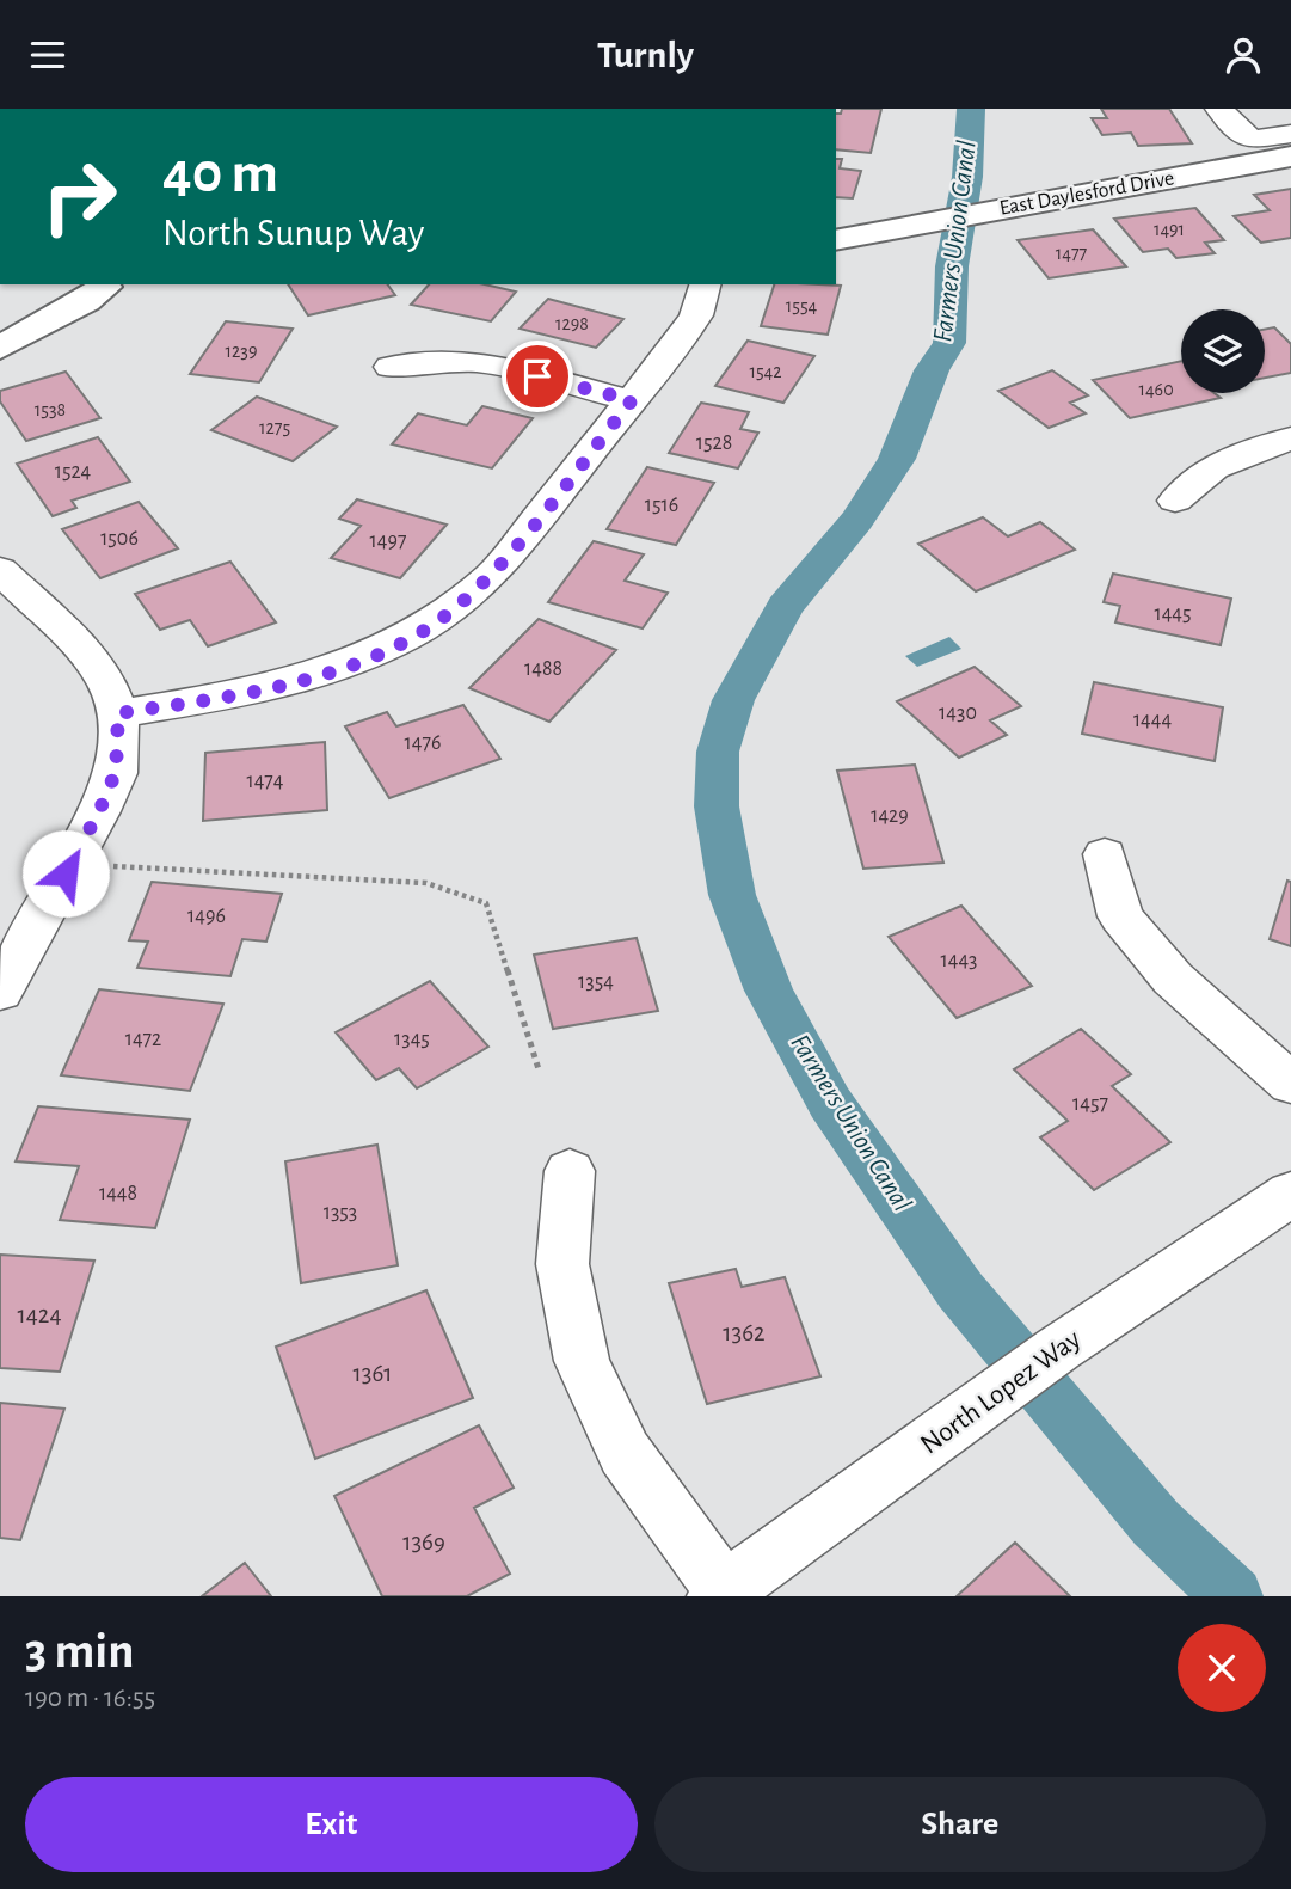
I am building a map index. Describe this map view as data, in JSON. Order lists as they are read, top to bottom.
{
  "streets": {
    "street": ["East Daylesford Drive", "North Lopez Way"]
  },
  "water": ["Farmers Union Canal"],
  "house_numbers": [
    "1491",
    "1477",
    "1554",
    "1298",
    "1239",
    "1542",
    "1460",
    "1538",
    "1275",
    "1528",
    "1524",
    "1516",
    "1506",
    "1497",
    "1445",
    "1488",
    "1430",
    "1444",
    "1476",
    "1474",
    "1429",
    "1496",
    "1443",
    "1354",
    "1472",
    "1345",
    "1457",
    "1448",
    "1353",
    "1424",
    "1362",
    "1361",
    "1369"
  ],
  "page": {
    "header": "Turnly",
    "turn": ["40 m", "North Sunup Way"],
    "heading": ["3 min", "190 m · 16:55"],
    "buttons": ["Exit", "Share"]
  }
}
